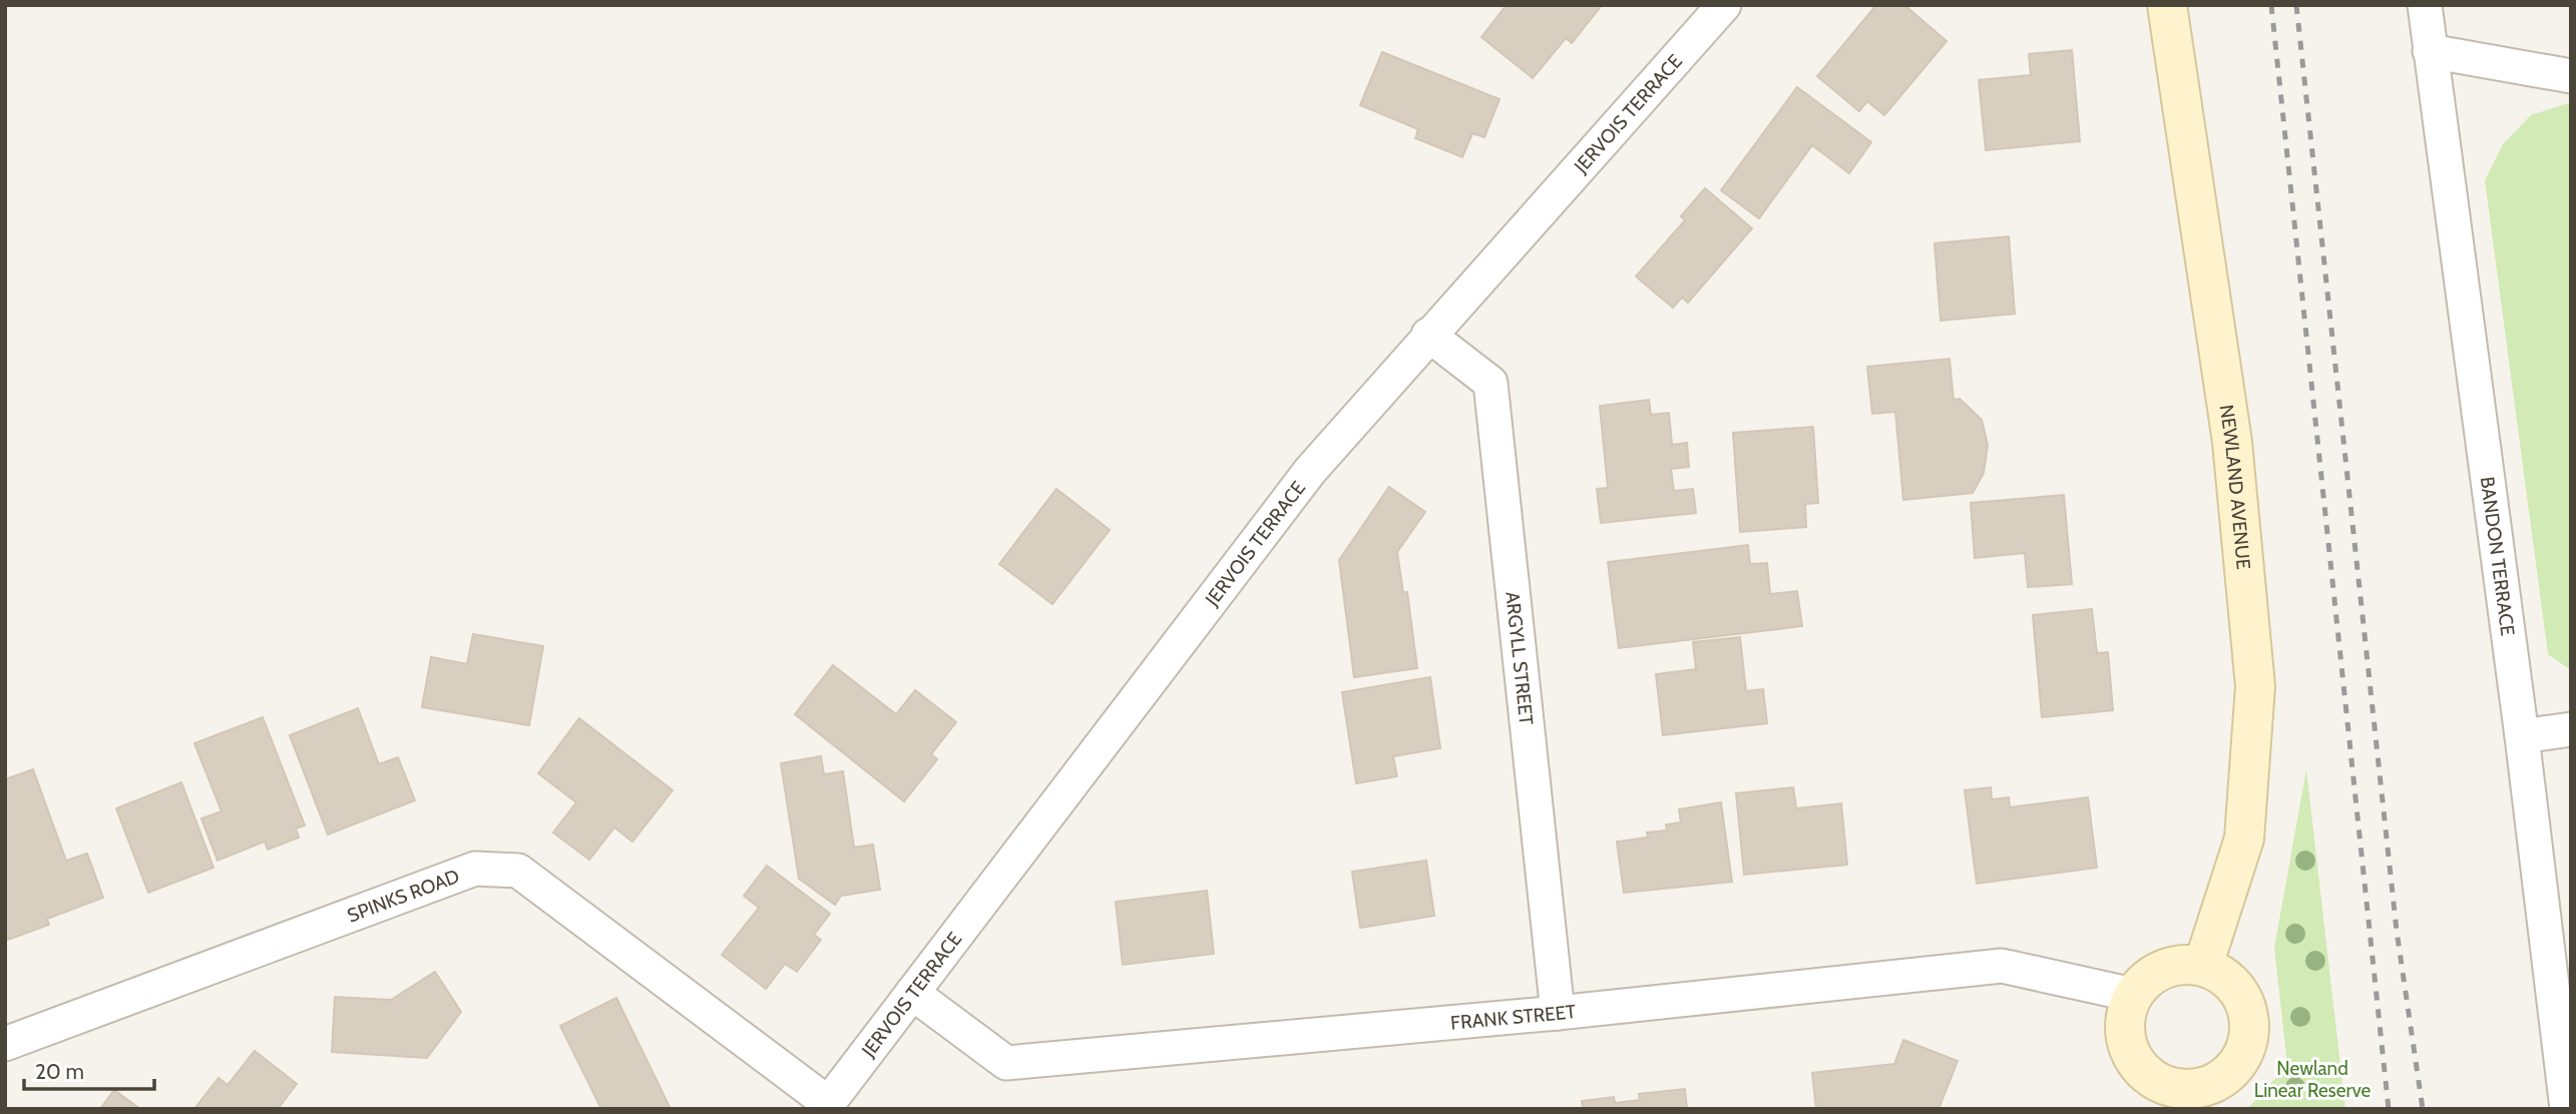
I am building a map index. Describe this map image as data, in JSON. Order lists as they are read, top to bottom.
{
  "streets": {
    "street": [
      "JERVOIS TERRACE",
      "NEWLAND AVENUE",
      "BANDON TERRACE",
      "ARGYLL STREET",
      "SPINKS ROAD",
      "FRANK STREET"
    ]
  },
  "crossings": [
    ["JERVOIS TERRACE", "ARGYLL STREET"],
    ["JERVOIS TERRACE", "SPINKS ROAD"],
    ["JERVOIS TERRACE", "FRANK STREET"],
    ["NEWLAND AVENUE", "FRANK STREET"],
    ["ARGYLL STREET", "FRANK STREET"]
  ],
  "parks": ["Newland Linear Reserve"],
  "scale_bar": "20 m"
}
